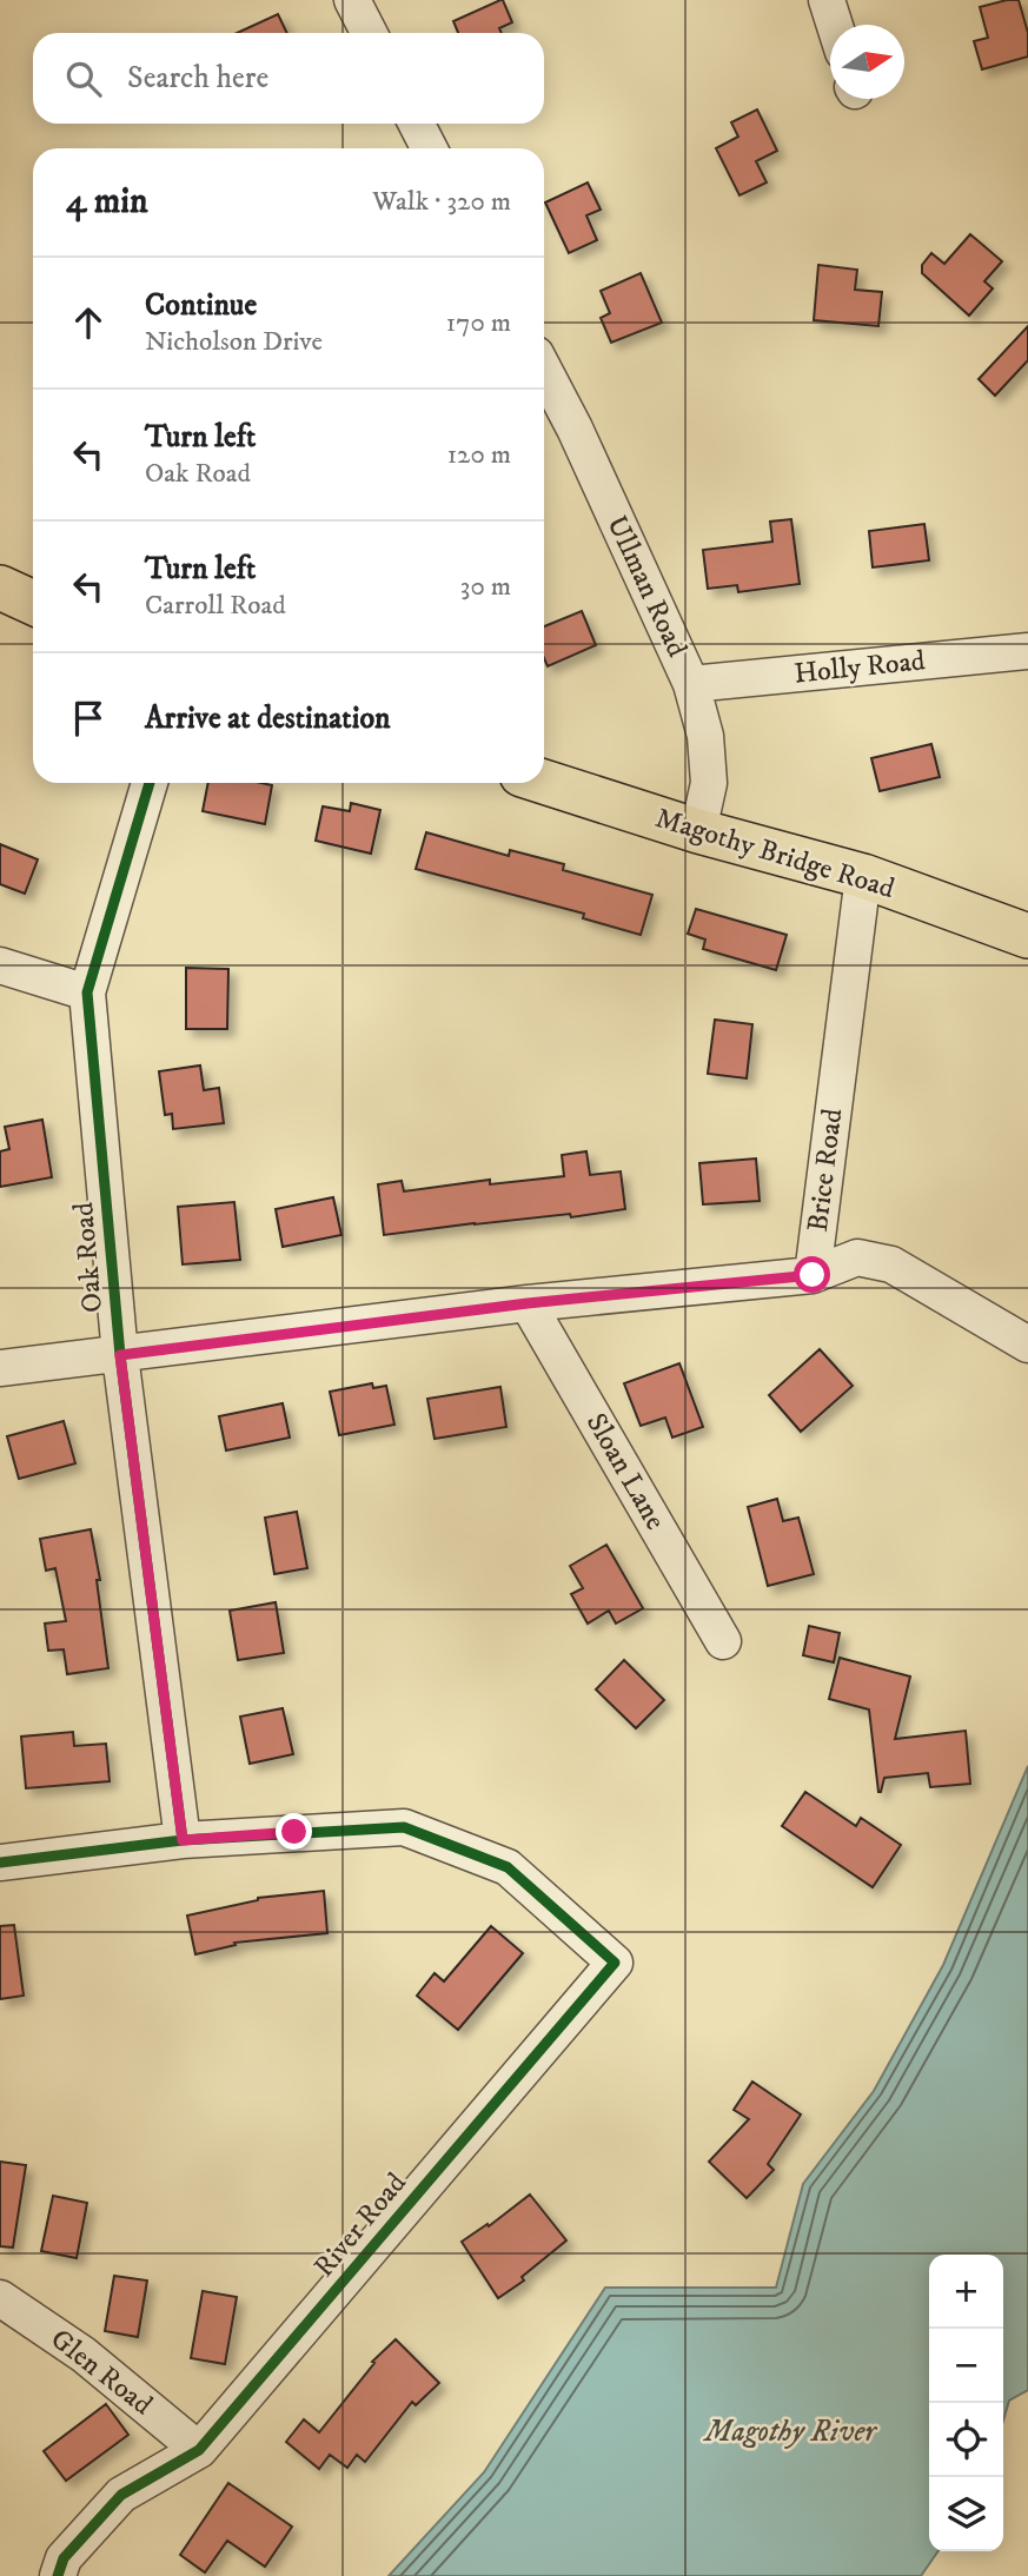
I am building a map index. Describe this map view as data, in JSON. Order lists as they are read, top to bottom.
{
  "streets": {
    "main road": ["Magothy Bridge Road"],
    "street": [
      "Ullman Road",
      "Holly Road",
      "Brice Road",
      "Oak Road",
      "Sloan Lane",
      "River Road",
      "Glen Road"
    ]
  },
  "crossings": [
    ["Ullman Road", "Holly Road"],
    ["Ullman Road", "Magothy Bridge Road"],
    ["Magothy Bridge Road", "Brice Road"],
    ["Oak Road", "River Road"],
    ["River Road", "Glen Road"]
  ],
  "water": ["Magothy River"],
  "north": "right",
  "page": {
    "search": "Search here",
    "heading": ["4 min", "Walk · 320 m"],
    "list": [
      ["Continue", "Nicholson Drive", "170 m"],
      ["Turn left", "Oak Road", "120 m"],
      ["Turn left", "Carroll Road", "30 m"],
      "Arrive at destination"
    ],
    "map_buttons": ["+", "−"]
  }
}
